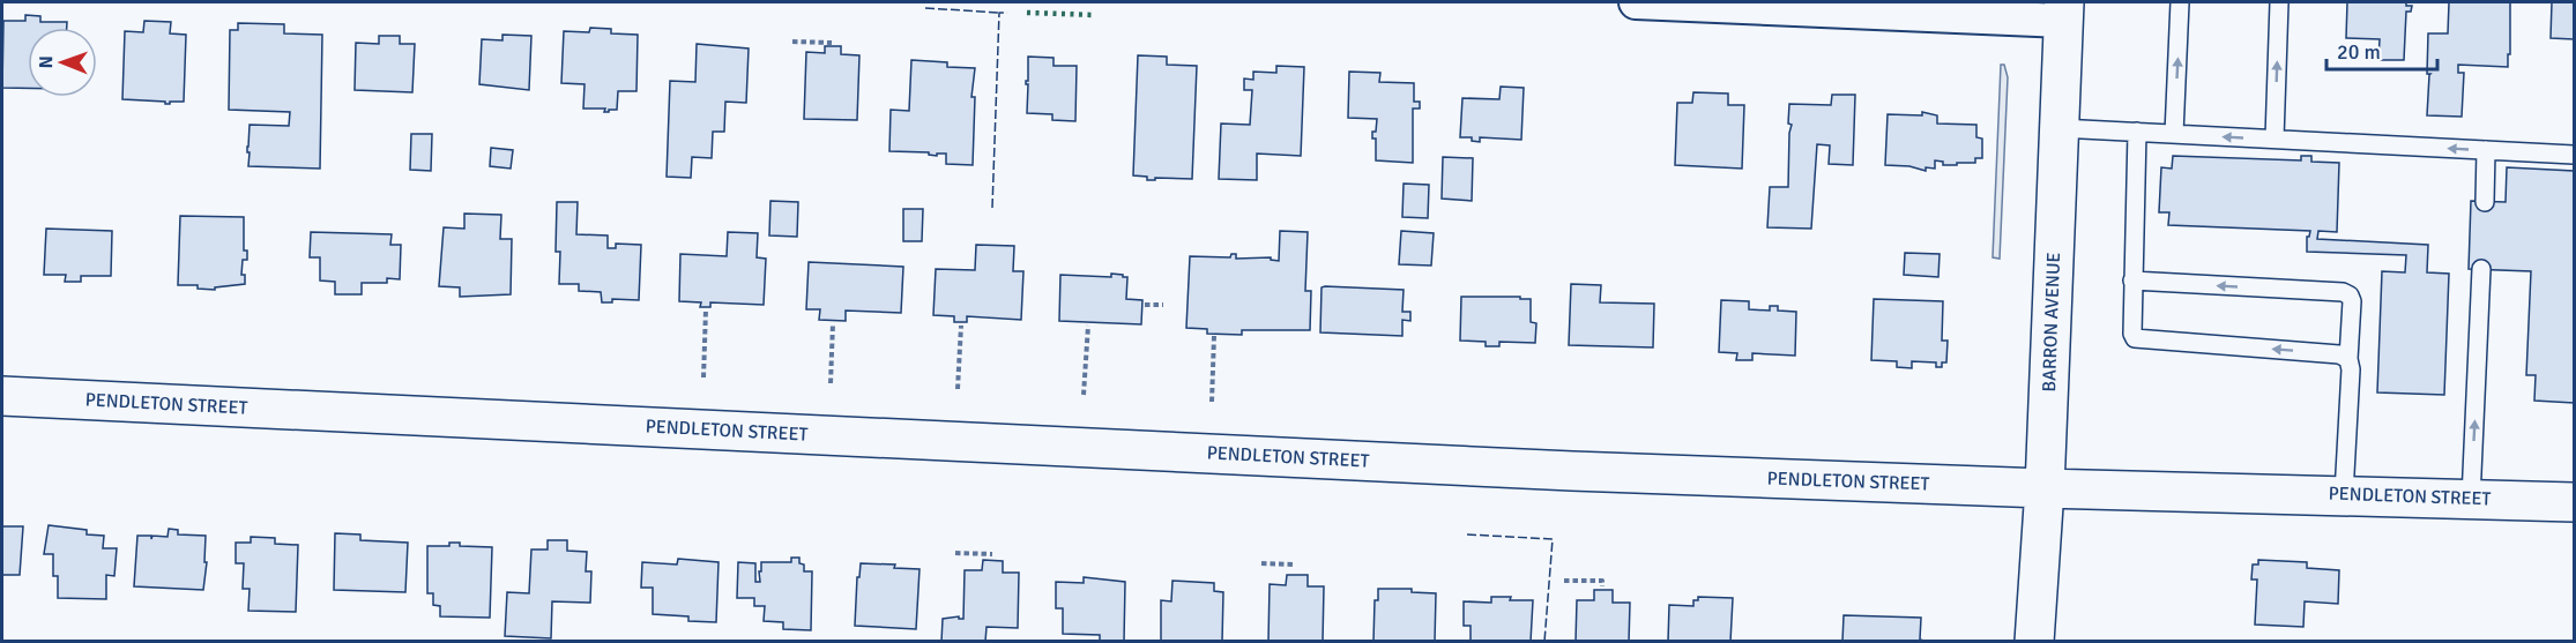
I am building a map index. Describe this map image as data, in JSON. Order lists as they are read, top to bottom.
{
  "streets": {
    "main road": ["BARRON AVENUE", "PENDLETON STREET"]
  },
  "crossings": [
    ["BARRON AVENUE", "PENDLETON STREET"]
  ],
  "scale_bar": "20 m",
  "north": "left"
}
